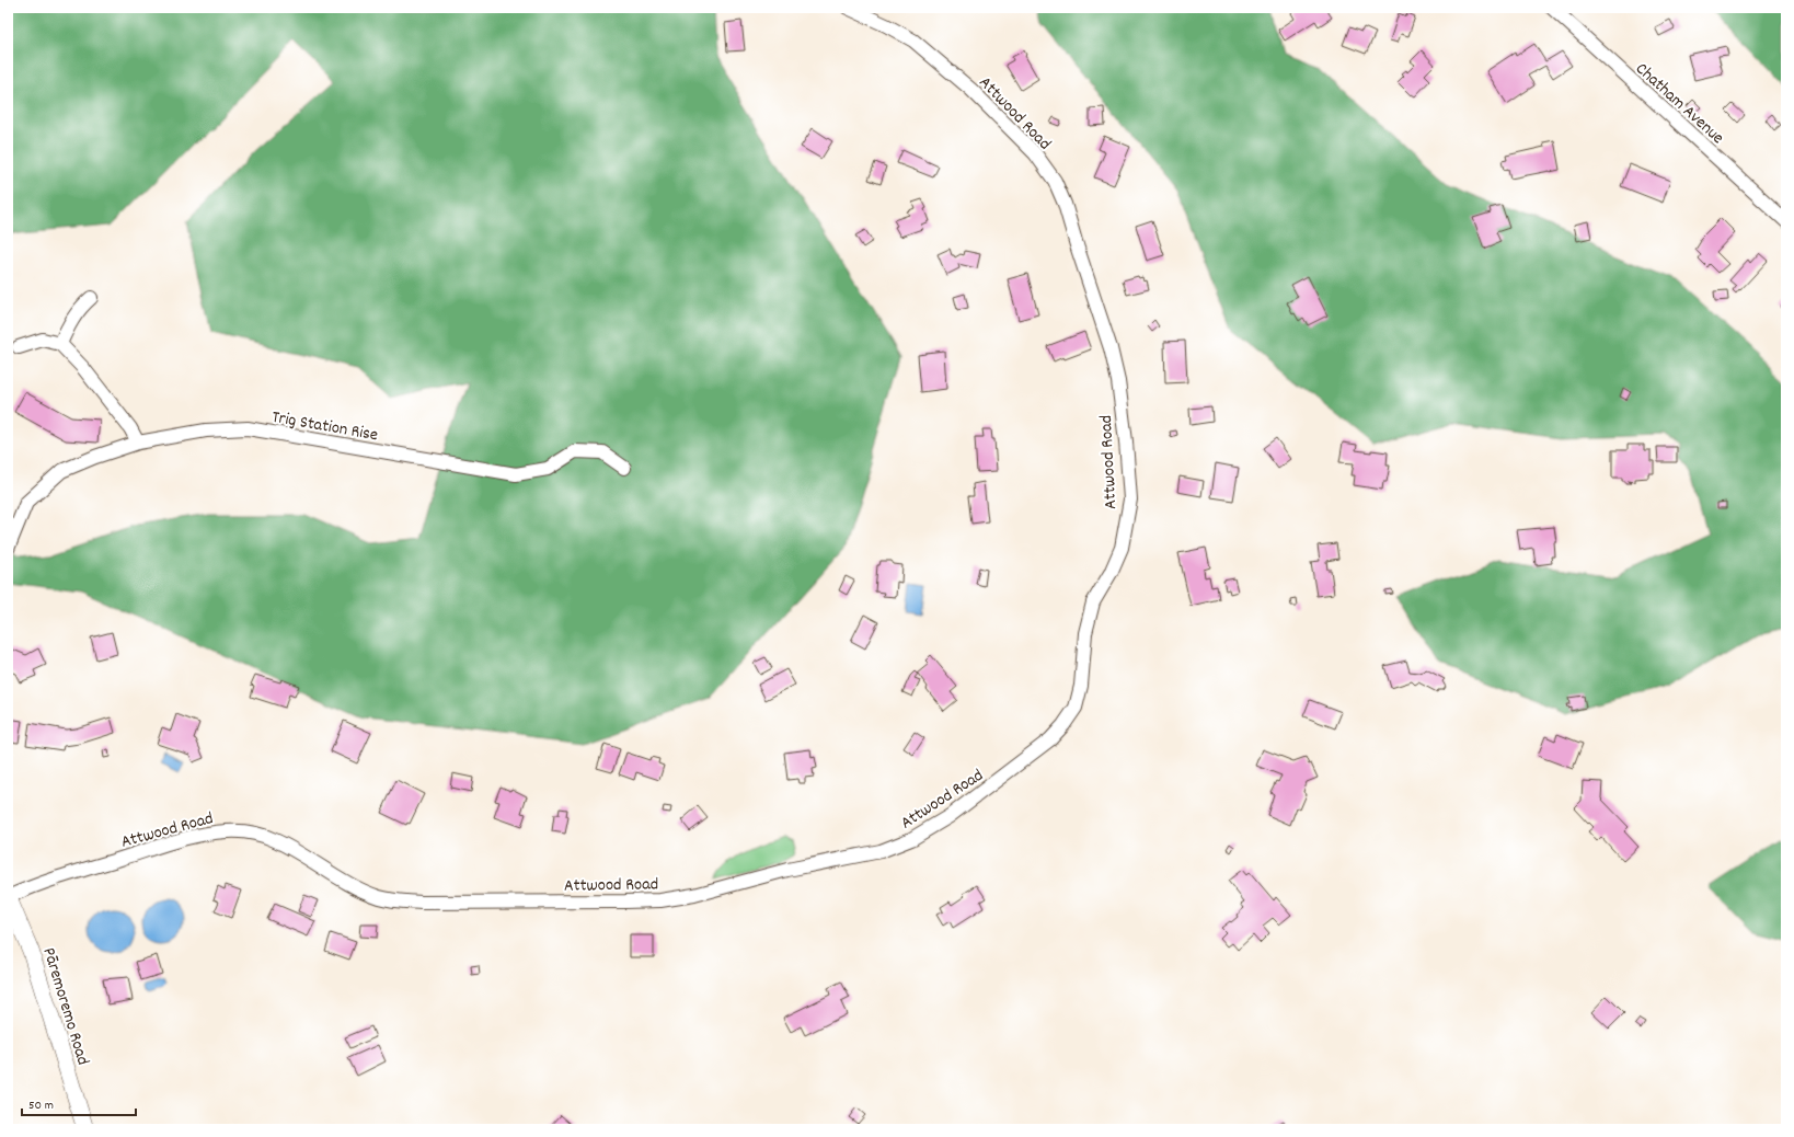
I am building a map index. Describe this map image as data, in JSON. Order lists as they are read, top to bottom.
{
  "streets": {
    "street": [
      "Chatham Avenue",
      "Attwood Road",
      "Trig Station Rise",
      "Pāremoremo Road"
    ]
  },
  "crossings": [
    ["Attwood Road", "Pāremoremo Road"]
  ],
  "scale_bar": "50 m"
}
